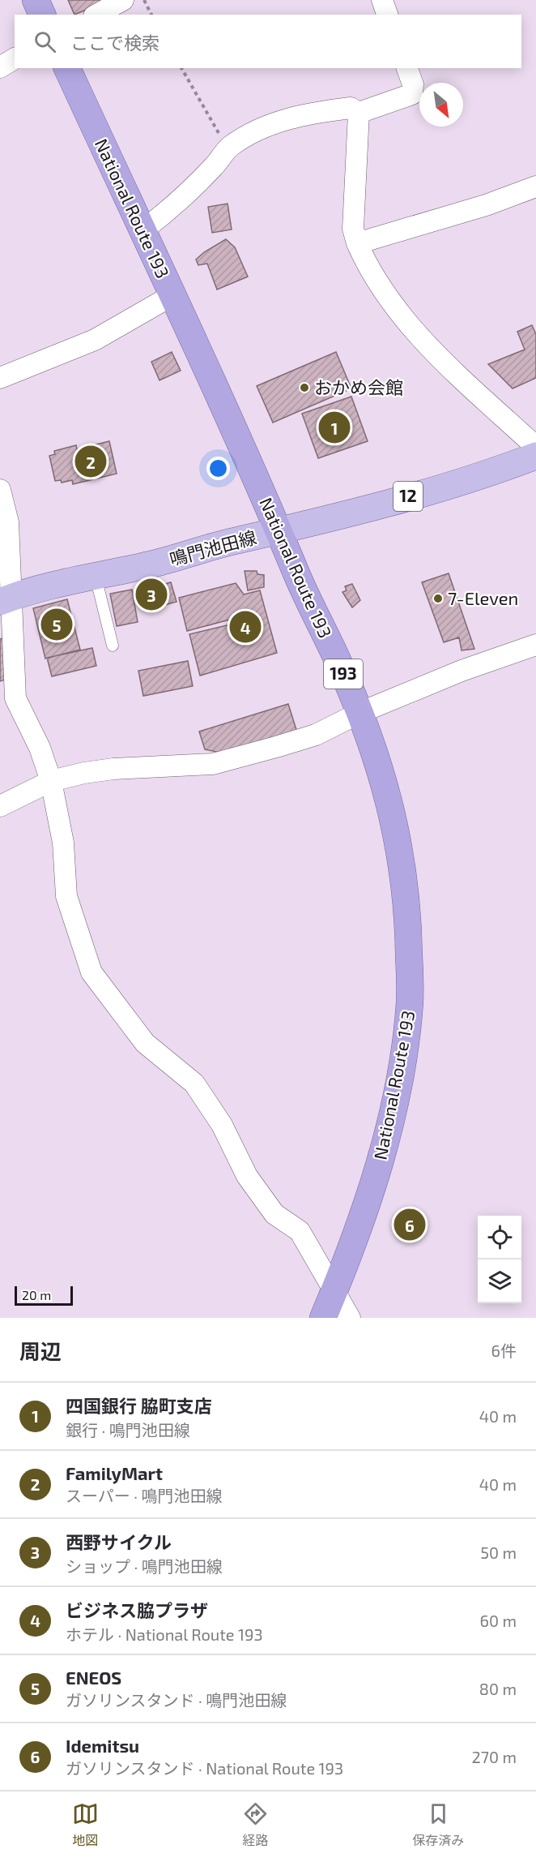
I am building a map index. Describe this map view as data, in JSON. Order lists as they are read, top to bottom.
{
  "streets": {
    "highway": ["National Route 193", "193"],
    "main road": ["12", "鳴門池田線"]
  },
  "crossings": [
    ["National Route 193", "鳴門池田線"]
  ],
  "places": ["おかめ会館", "7-Eleven"],
  "scale_bar": "20 m",
  "north": "bottom right",
  "page": {
    "search": "ここで検索",
    "pins": [
      "1",
      "2",
      "3",
      "5",
      "4",
      "6"
    ],
    "scale": "20 m",
    "heading": ["周辺", "6件"],
    "list": [
      {
        "mark": "1",
        "name": "四国銀行 脇町支店",
        "note": "銀行 · 鳴門池田線",
        "value": "40 m"
      },
      {
        "mark": "2",
        "name": "FamilyMart",
        "note": "スーパー · 鳴門池田線",
        "value": "40 m"
      },
      {
        "mark": "3",
        "name": "西野サイクル",
        "note": "ショップ · 鳴門池田線",
        "value": "50 m"
      },
      {
        "mark": "4",
        "name": "ビジネス脇プラザ",
        "note": "ホテル · National Route 193",
        "value": "60 m"
      },
      {
        "mark": "5",
        "name": "ENEOS",
        "note": "ガソリンスタンド · 鳴門池田線",
        "value": "80 m"
      },
      {
        "mark": "6",
        "name": "Idemitsu",
        "note": "ガソリンスタンド · National Route 193",
        "value": "270 m"
      }
    ],
    "nav": ["地図", "経路", "保存済み"]
  }
}
